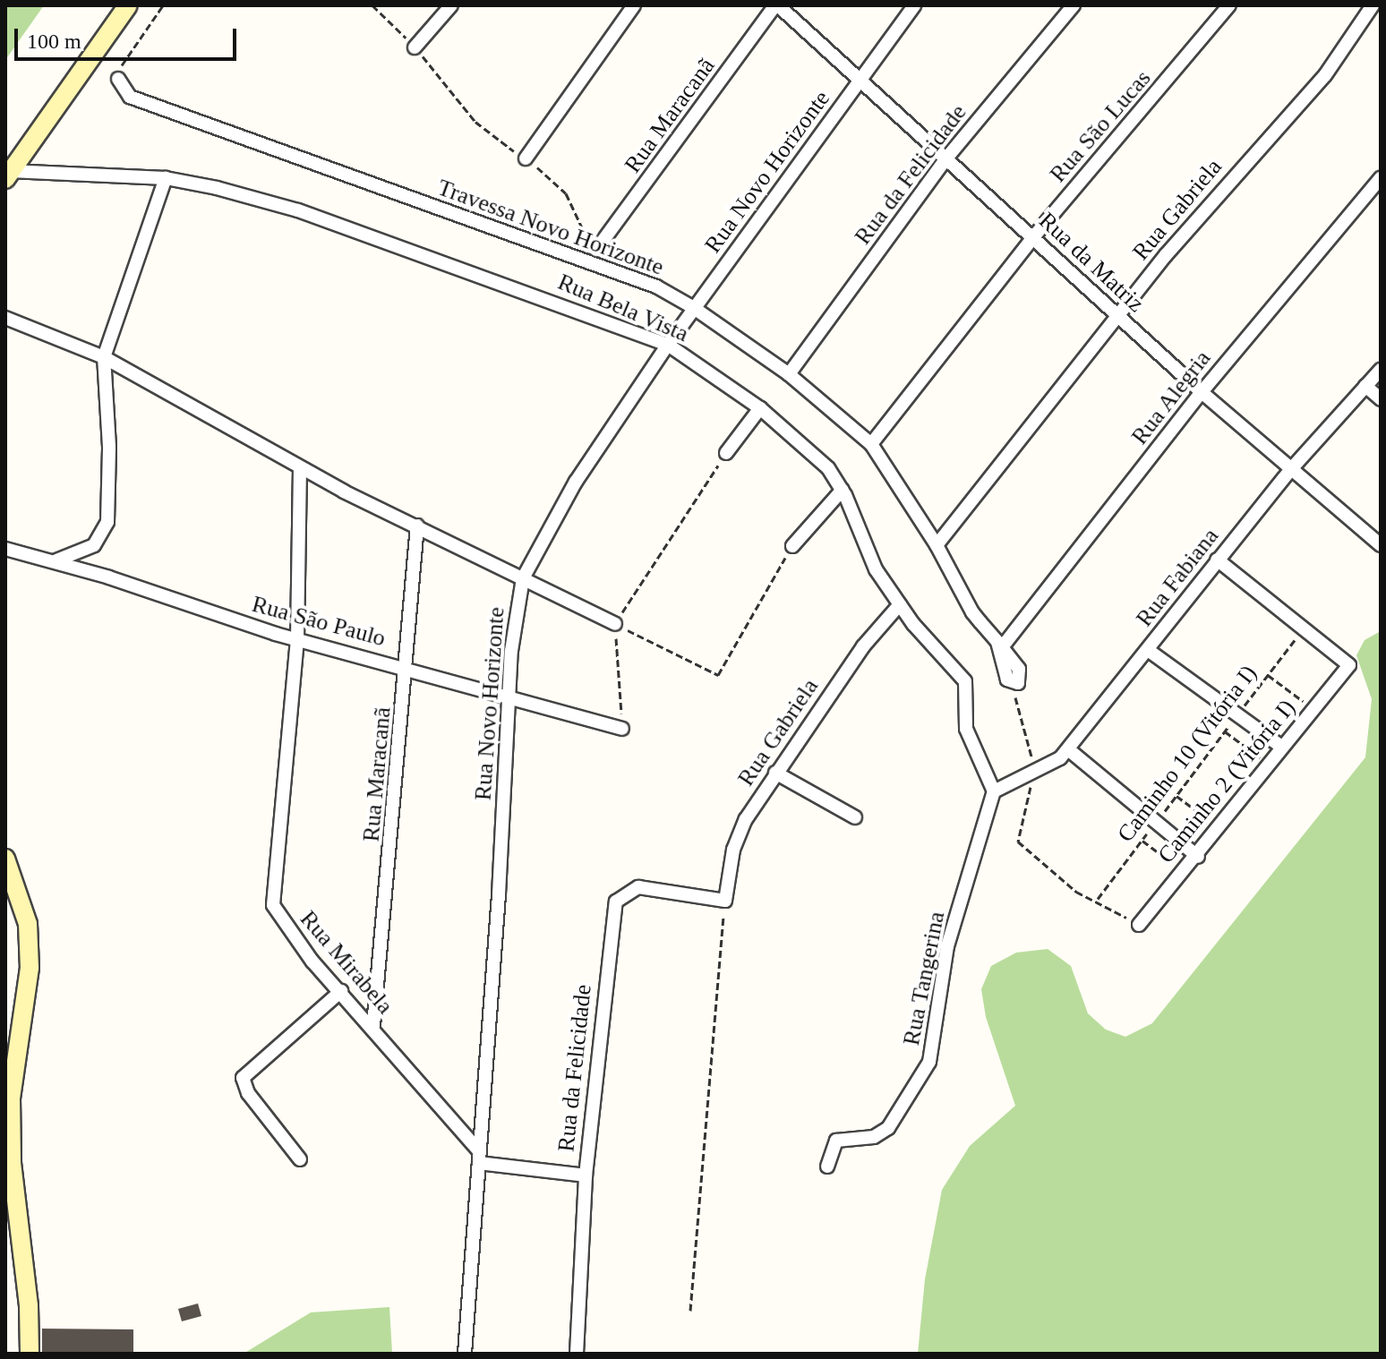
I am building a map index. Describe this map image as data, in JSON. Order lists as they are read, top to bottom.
{
  "streets": {
    "street": [
      "Rua Maracanã",
      "Rua São Lucas",
      "Rua Novo Horizonte",
      "Rua da Felicidade",
      "Rua Gabriela",
      "Travessa Novo Horizonte",
      "Rua da Matriz",
      "Rua Bela Vista",
      "Rua Alegria",
      "Rua Fabiana",
      "Rua São Paulo",
      "Caminho 2 (Vitória I)",
      "Rua Mirabela",
      "Rua Tangerina"
    ],
    "path": ["Caminho 10 (Vitória I)"]
  },
  "crossings": [
    ["Rua Maracanã", "Rua da Matriz"],
    ["Rua Maracanã", "Rua São Paulo"],
    ["Rua Maracanã", "Rua Mirabela"],
    ["Rua São Lucas", "Travessa Novo Horizonte"],
    ["Rua São Lucas", "Rua da Matriz"],
    ["Rua Novo Horizonte", "Travessa Novo Horizonte"],
    ["Rua Novo Horizonte", "Rua da Matriz"],
    ["Rua Novo Horizonte", "Rua Bela Vista"],
    ["Rua Novo Horizonte", "Rua São Paulo"],
    ["Rua Novo Horizonte", "Rua Mirabela"],
    ["Rua da Felicidade", "Rua Gabriela"],
    ["Rua da Felicidade", "Travessa Novo Horizonte"],
    ["Rua da Felicidade", "Rua da Matriz"],
    ["Rua Gabriela", "Travessa Novo Horizonte"],
    ["Rua Gabriela", "Rua da Matriz"],
    ["Rua Gabriela", "Rua Bela Vista"],
    ["Travessa Novo Horizonte", "Rua Alegria"],
    ["Rua da Matriz", "Rua Alegria"],
    ["Rua da Matriz", "Rua Fabiana"],
    ["Rua Bela Vista", "Rua Fabiana"],
    ["Rua Bela Vista", "Rua Tangerina"],
    ["Rua Fabiana", "Rua Tangerina"],
    ["Rua São Paulo", "Rua Mirabela"],
    ["Caminho 10 (Vitória I)", "Caminho 2 (Vitória I)"]
  ],
  "scale_bar": "100 m"
}
